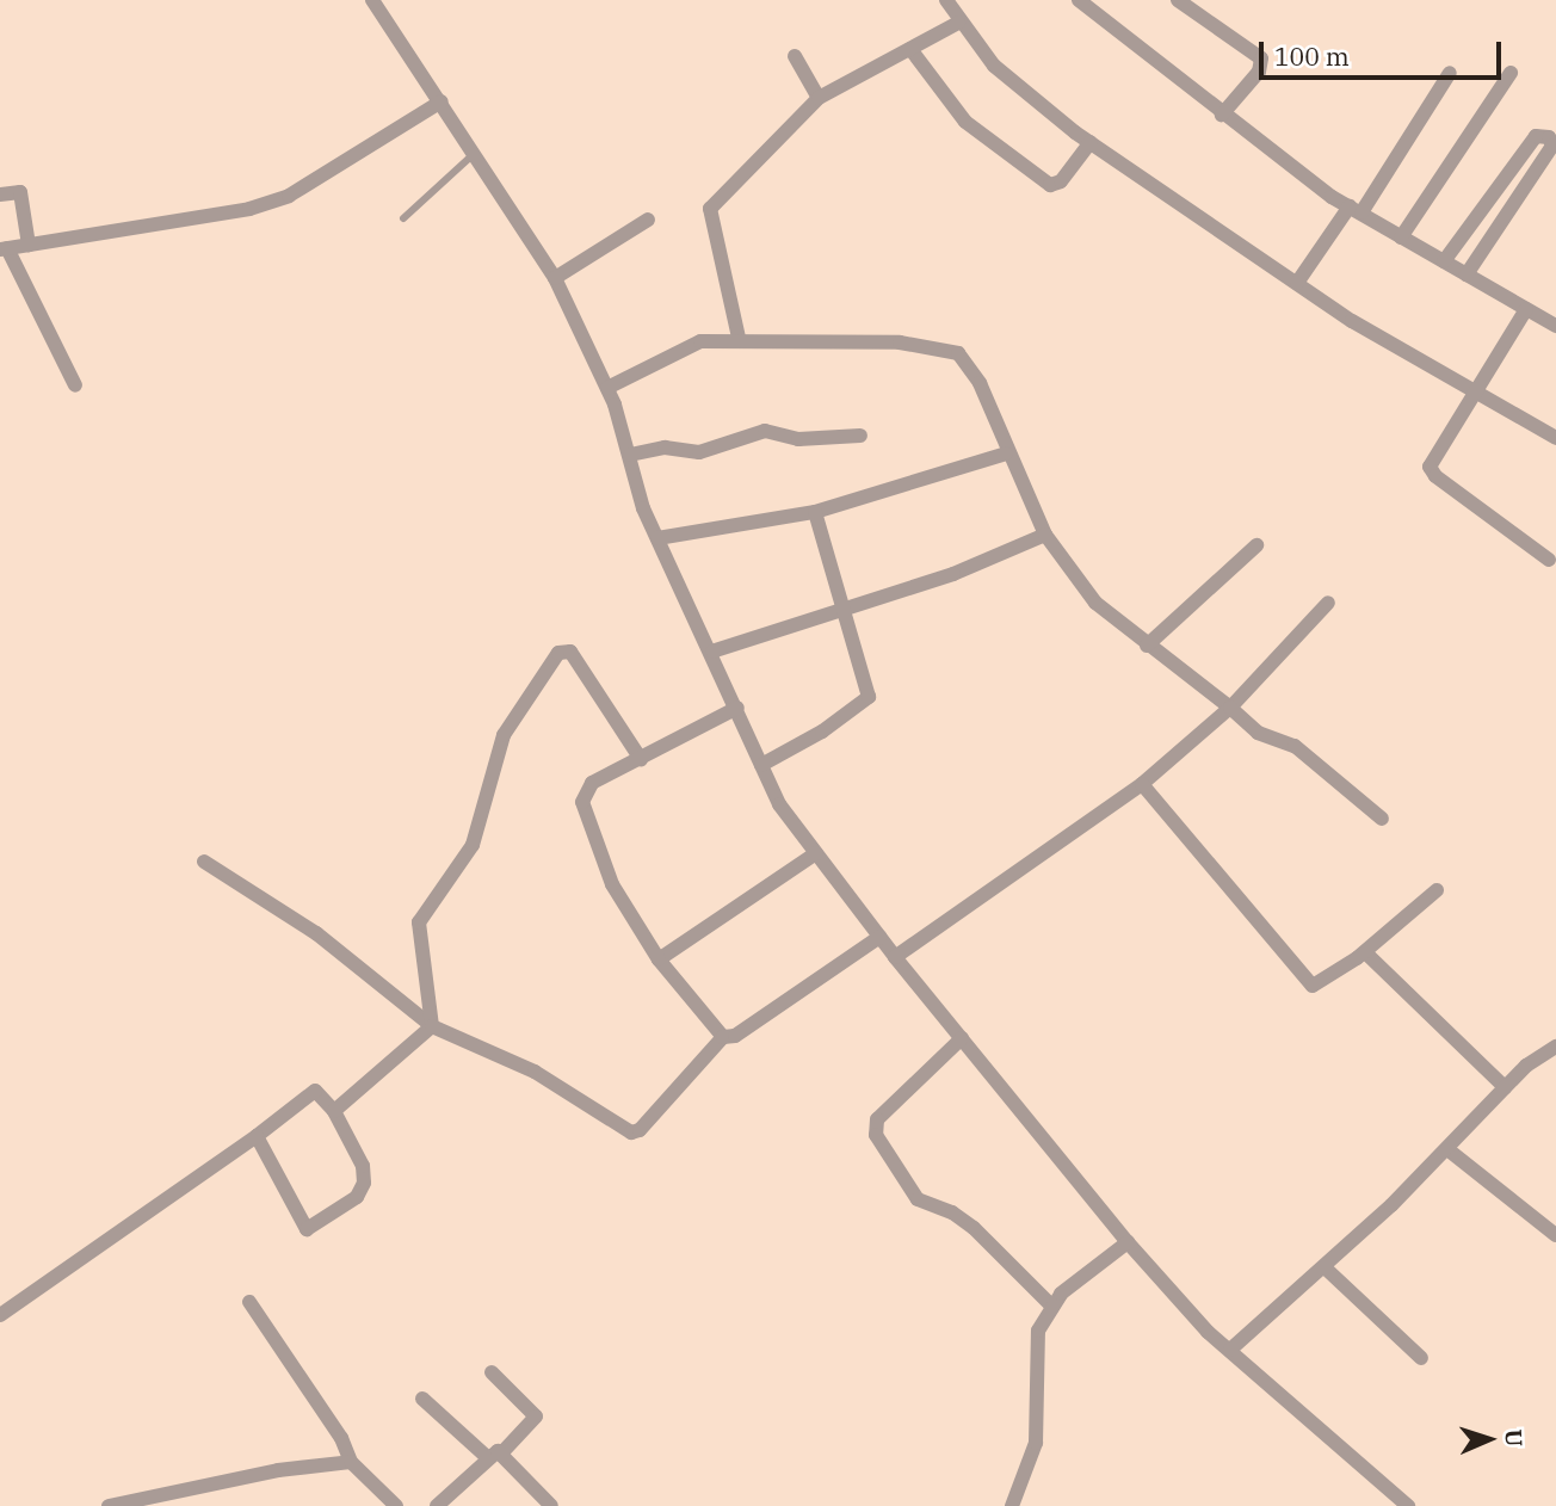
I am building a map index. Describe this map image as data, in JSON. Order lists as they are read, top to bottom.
{
  "scale_bar": "100 m",
  "north": "right"
}
